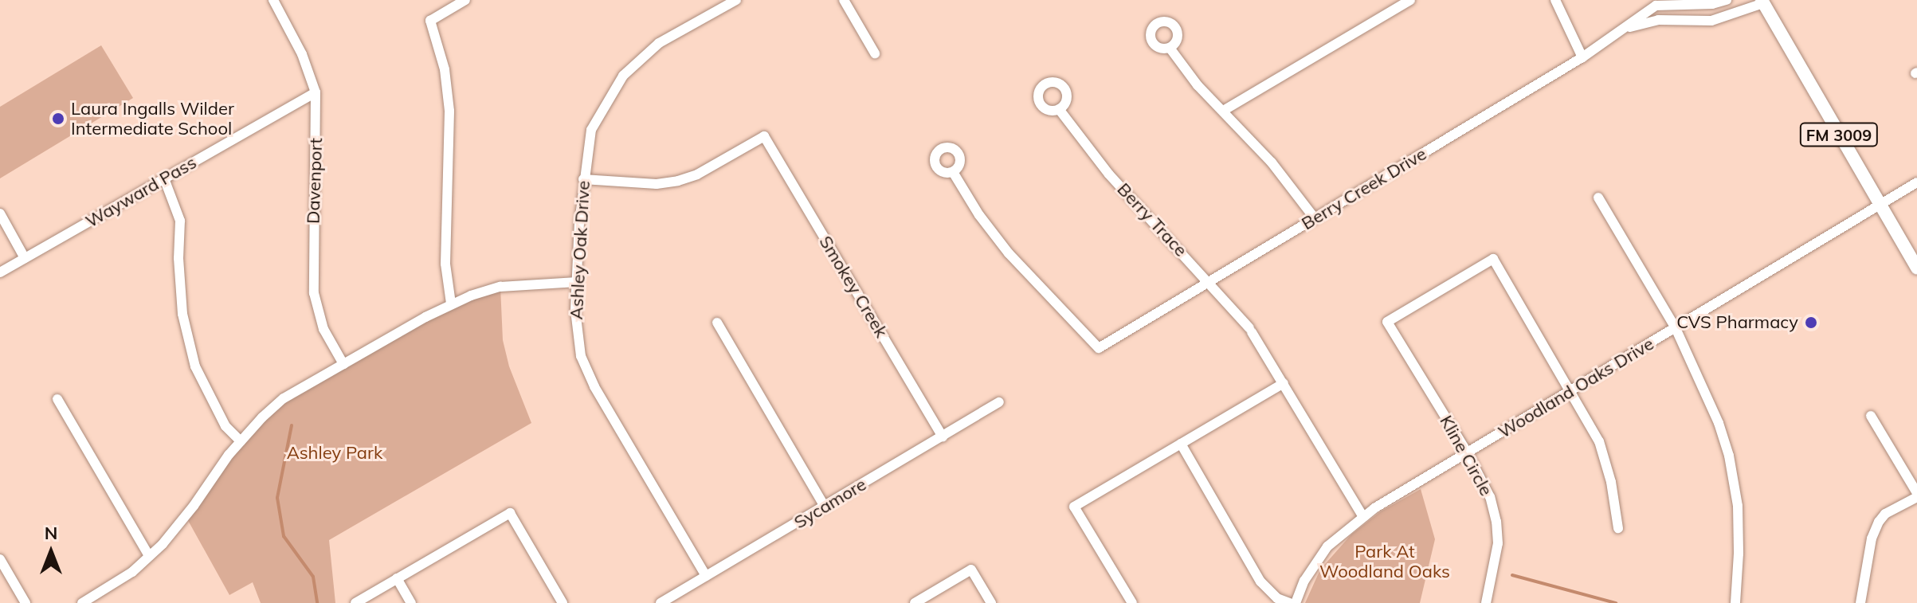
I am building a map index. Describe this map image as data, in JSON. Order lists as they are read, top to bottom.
{
  "streets": {
    "main road": ["FM 3009"],
    "street": [
      "Davenport",
      "Berry Creek Drive",
      "Wayward Pass",
      "Berry Trace",
      "Ashley Oak Drive",
      "Smokey Creek",
      "Woodland Oaks Drive",
      "Kline Circle",
      "Sycamore"
    ]
  },
  "crossings": [
    ["FM 3009", "Berry Creek Drive"],
    ["FM 3009", "Woodland Oaks Drive"],
    ["Davenport", "Wayward Pass"],
    ["Berry Creek Drive", "Berry Trace"],
    ["Berry Trace", "Woodland Oaks Drive"],
    ["Ashley Oak Drive", "Smokey Creek"],
    ["Ashley Oak Drive", "Sycamore"],
    ["Smokey Creek", "Sycamore"],
    ["Woodland Oaks Drive", "Kline Circle"]
  ],
  "parks": ["Ashley Park", "Park At Woodland Oaks"],
  "places": ["Laura Ingalls Wilder Intermediate School", "CVS Pharmacy"],
  "north": "top"
}
